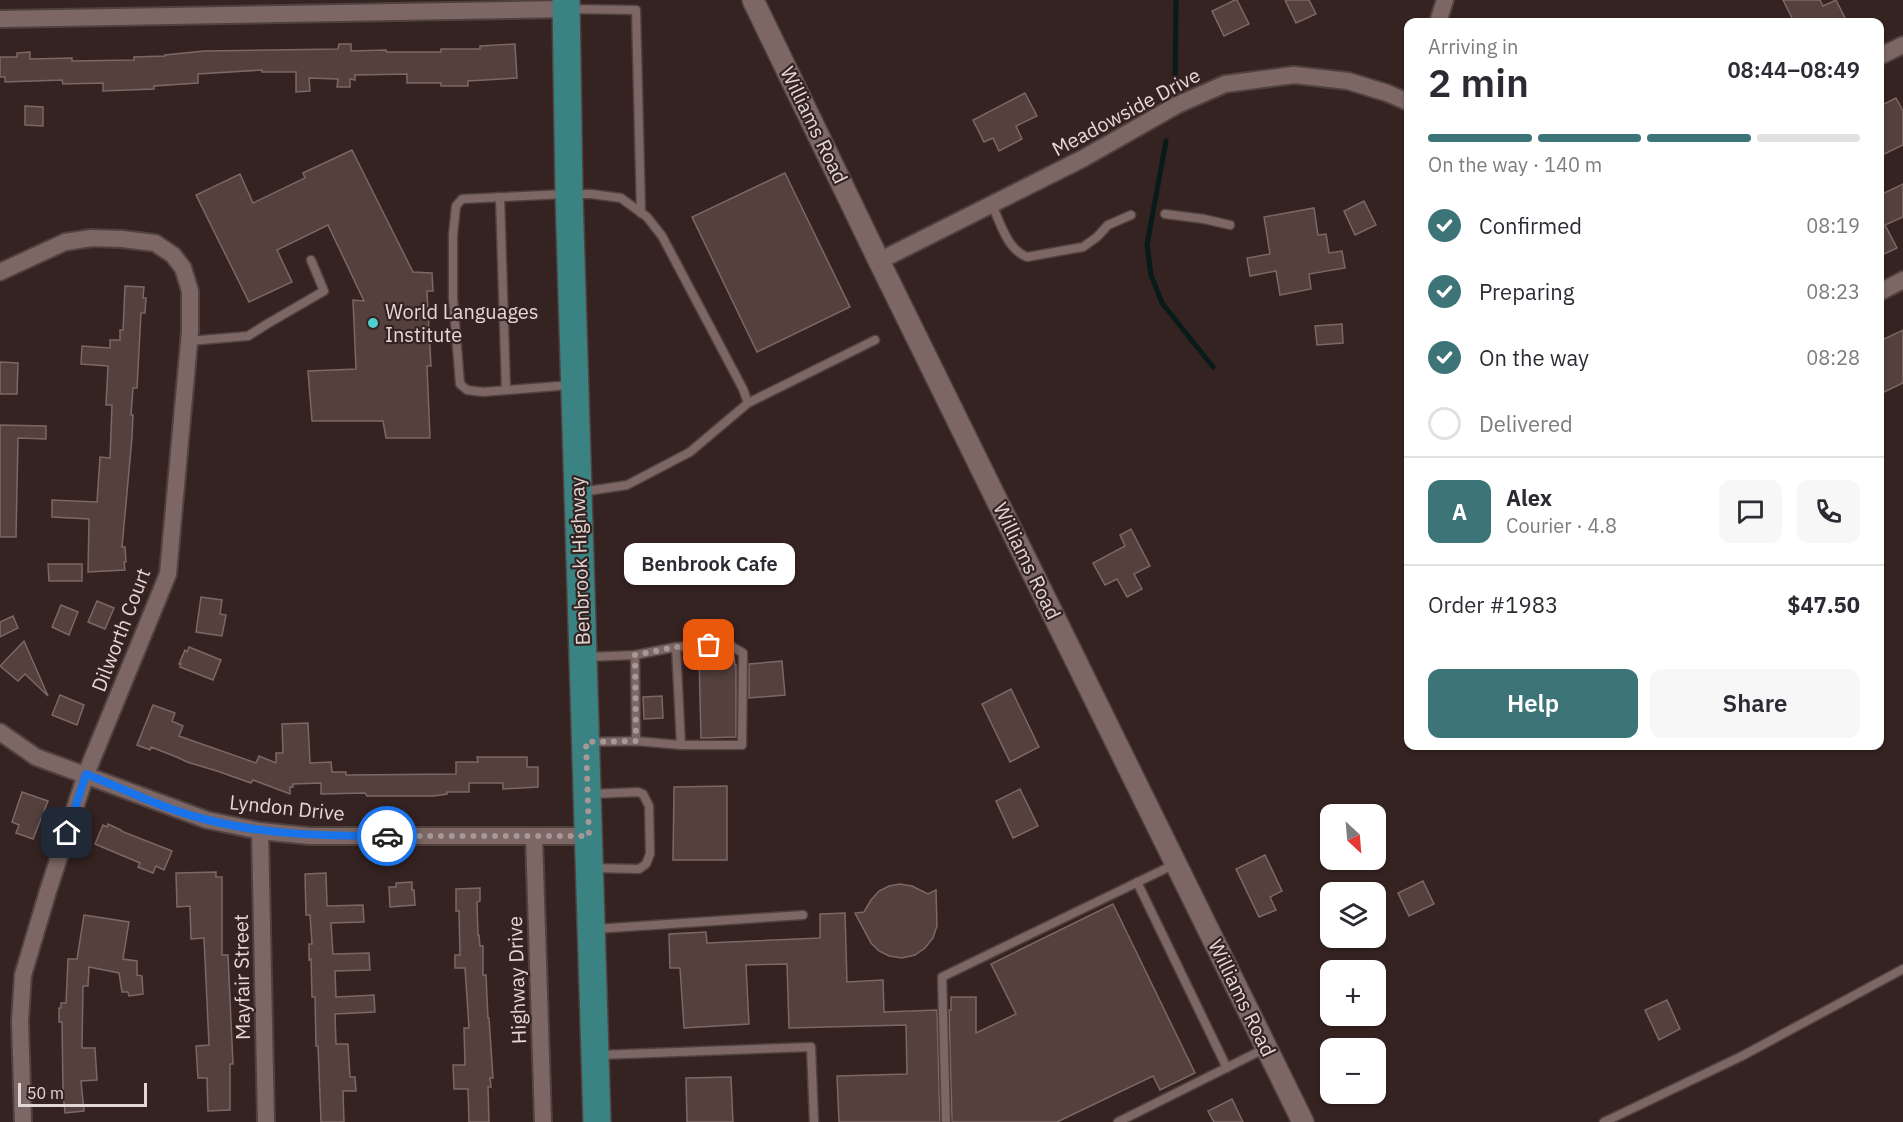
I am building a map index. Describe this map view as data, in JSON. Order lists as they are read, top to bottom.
{
  "streets": {
    "main road": ["Benbrook Highway"],
    "street": [
      "Meadowside Drive",
      "Williams Road",
      "Dilworth Court",
      "Lyndon Drive",
      "Mayfair Street",
      "Highway Drive"
    ]
  },
  "crossings": [
    ["Meadowside Drive", "Williams Road"],
    ["Benbrook Highway", "Lyndon Drive"],
    ["Dilworth Court", "Lyndon Drive"],
    ["Lyndon Drive", "Mayfair Street"],
    ["Lyndon Drive", "Highway Drive"]
  ],
  "places": ["World Languages Institute", "Benbrook Cafe"],
  "scale_bar": "50 m",
  "north": "bottom right",
  "page": {
    "heading": ["2 min", "Arriving in", "08:44–08:49"],
    "panel": [
      "Alex",
      "Courier · 4.8",
      "Order #1983",
      "$47.50"
    ],
    "bar": "On the way · 140 m",
    "list": [
      ["Confirmed", "08:19"],
      ["Preparing", "08:23"],
      ["On the way", "08:28"],
      "Delivered"
    ],
    "round": "A",
    "bubble": "Benbrook Cafe",
    "buttons": ["Help", "Share"],
    "map_buttons": ["+", "−"],
    "scale": "50 m"
  }
}
